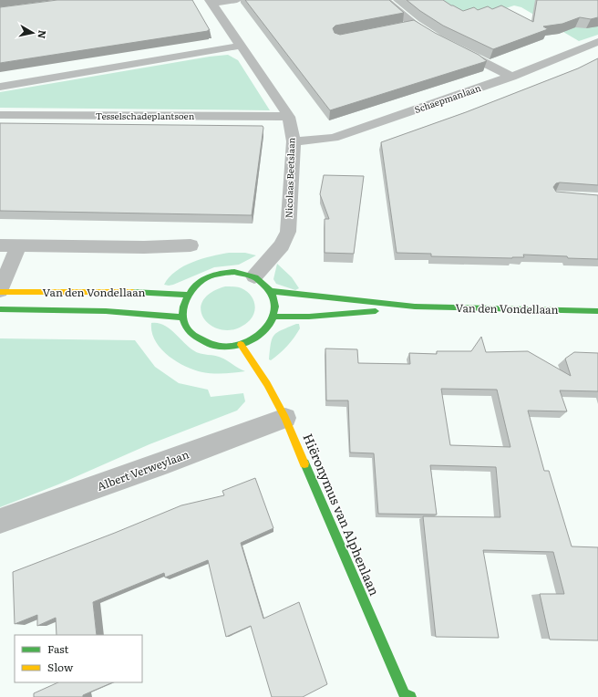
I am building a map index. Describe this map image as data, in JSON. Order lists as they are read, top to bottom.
{
  "streets": {
    "main road": ["Van den Vondellaan", "Hiëronymus van Alphenlaan"],
    "street": [
      "Schaepmanlaan",
      "Tesselschadeplantsoen",
      "Nicolaas Beetslaan",
      "Albert Verweylaan"
    ]
  },
  "crossings": [
    ["Schaepmanlaan", "Nicolaas Beetslaan"],
    ["Tesselschadeplantsoen", "Nicolaas Beetslaan"],
    ["Nicolaas Beetslaan", "Van den Vondellaan"],
    ["Nicolaas Beetslaan", "Hiëronymus van Alphenlaan"],
    ["Van den Vondellaan", "Hiëronymus van Alphenlaan"],
    ["Albert Verweylaan", "Hiëronymus van Alphenlaan"]
  ],
  "legend": ["Fast", "Slow"],
  "north": "right"
}
